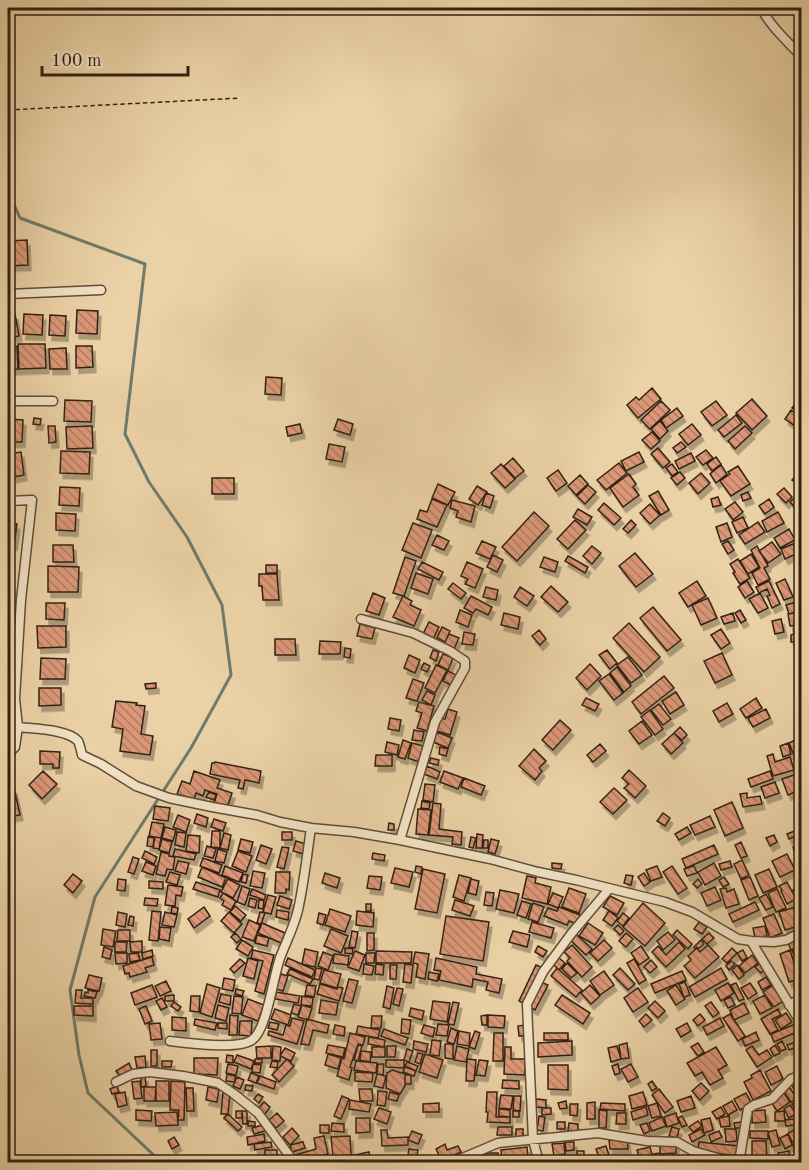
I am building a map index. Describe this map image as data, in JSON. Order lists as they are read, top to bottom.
{
  "scale_bar": "100 m"
}
